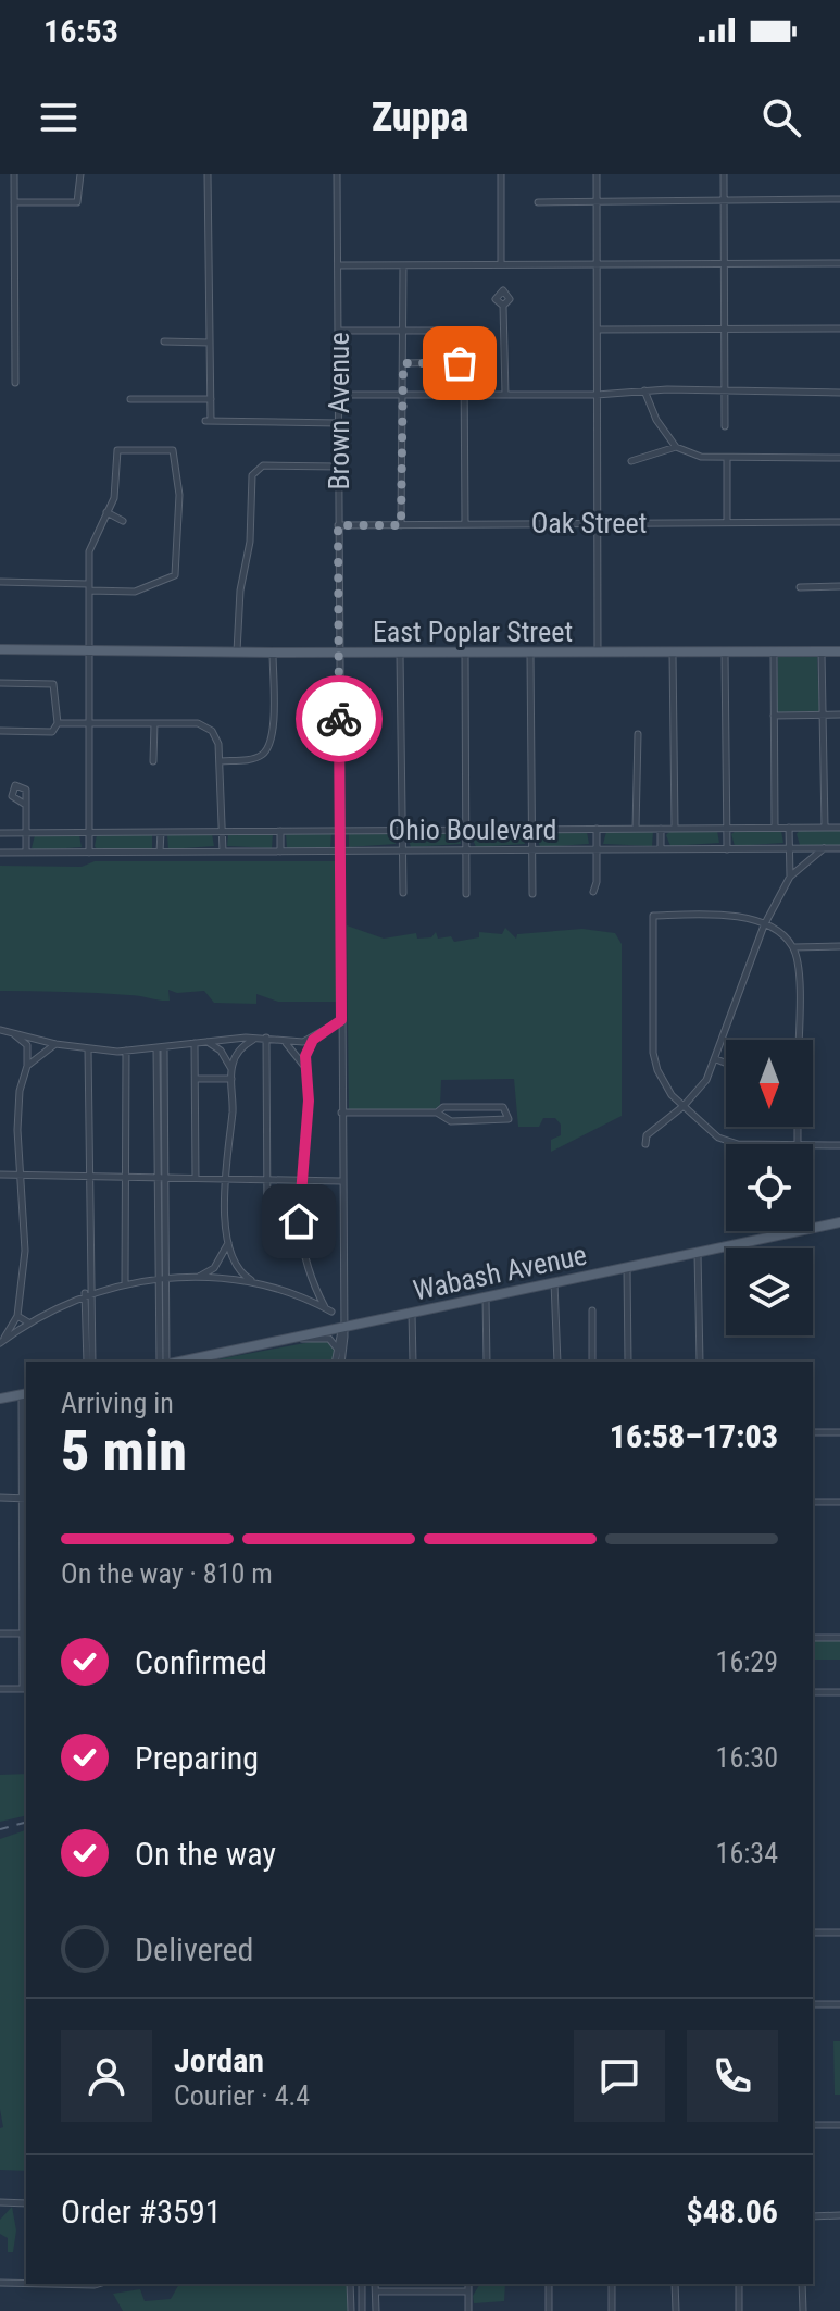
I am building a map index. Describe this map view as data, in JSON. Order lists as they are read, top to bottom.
{
  "streets": {
    "main road": ["East Poplar Street", "Wabash Avenue"],
    "street": ["Brown Avenue", "Oak Street", "Ohio Boulevard"]
  },
  "crossings": [
    ["Brown Avenue", "Oak Street"],
    ["Brown Avenue", "East Poplar Street"],
    ["Brown Avenue", "Ohio Boulevard"],
    ["Brown Avenue", "Wabash Avenue"]
  ],
  "north": "bottom",
  "page": {
    "status": "16:53",
    "header": "Zuppa",
    "heading": ["5 min", "Arriving in", "16:58–17:03"],
    "panel": [
      "Jordan",
      "Courier · 4.4",
      "Order #3591",
      "$48.06"
    ],
    "bar": "On the way · 810 m",
    "list": [
      ["Confirmed", "16:29"],
      ["Preparing", "16:30"],
      ["On the way", "16:34"],
      "Delivered"
    ]
  }
}
